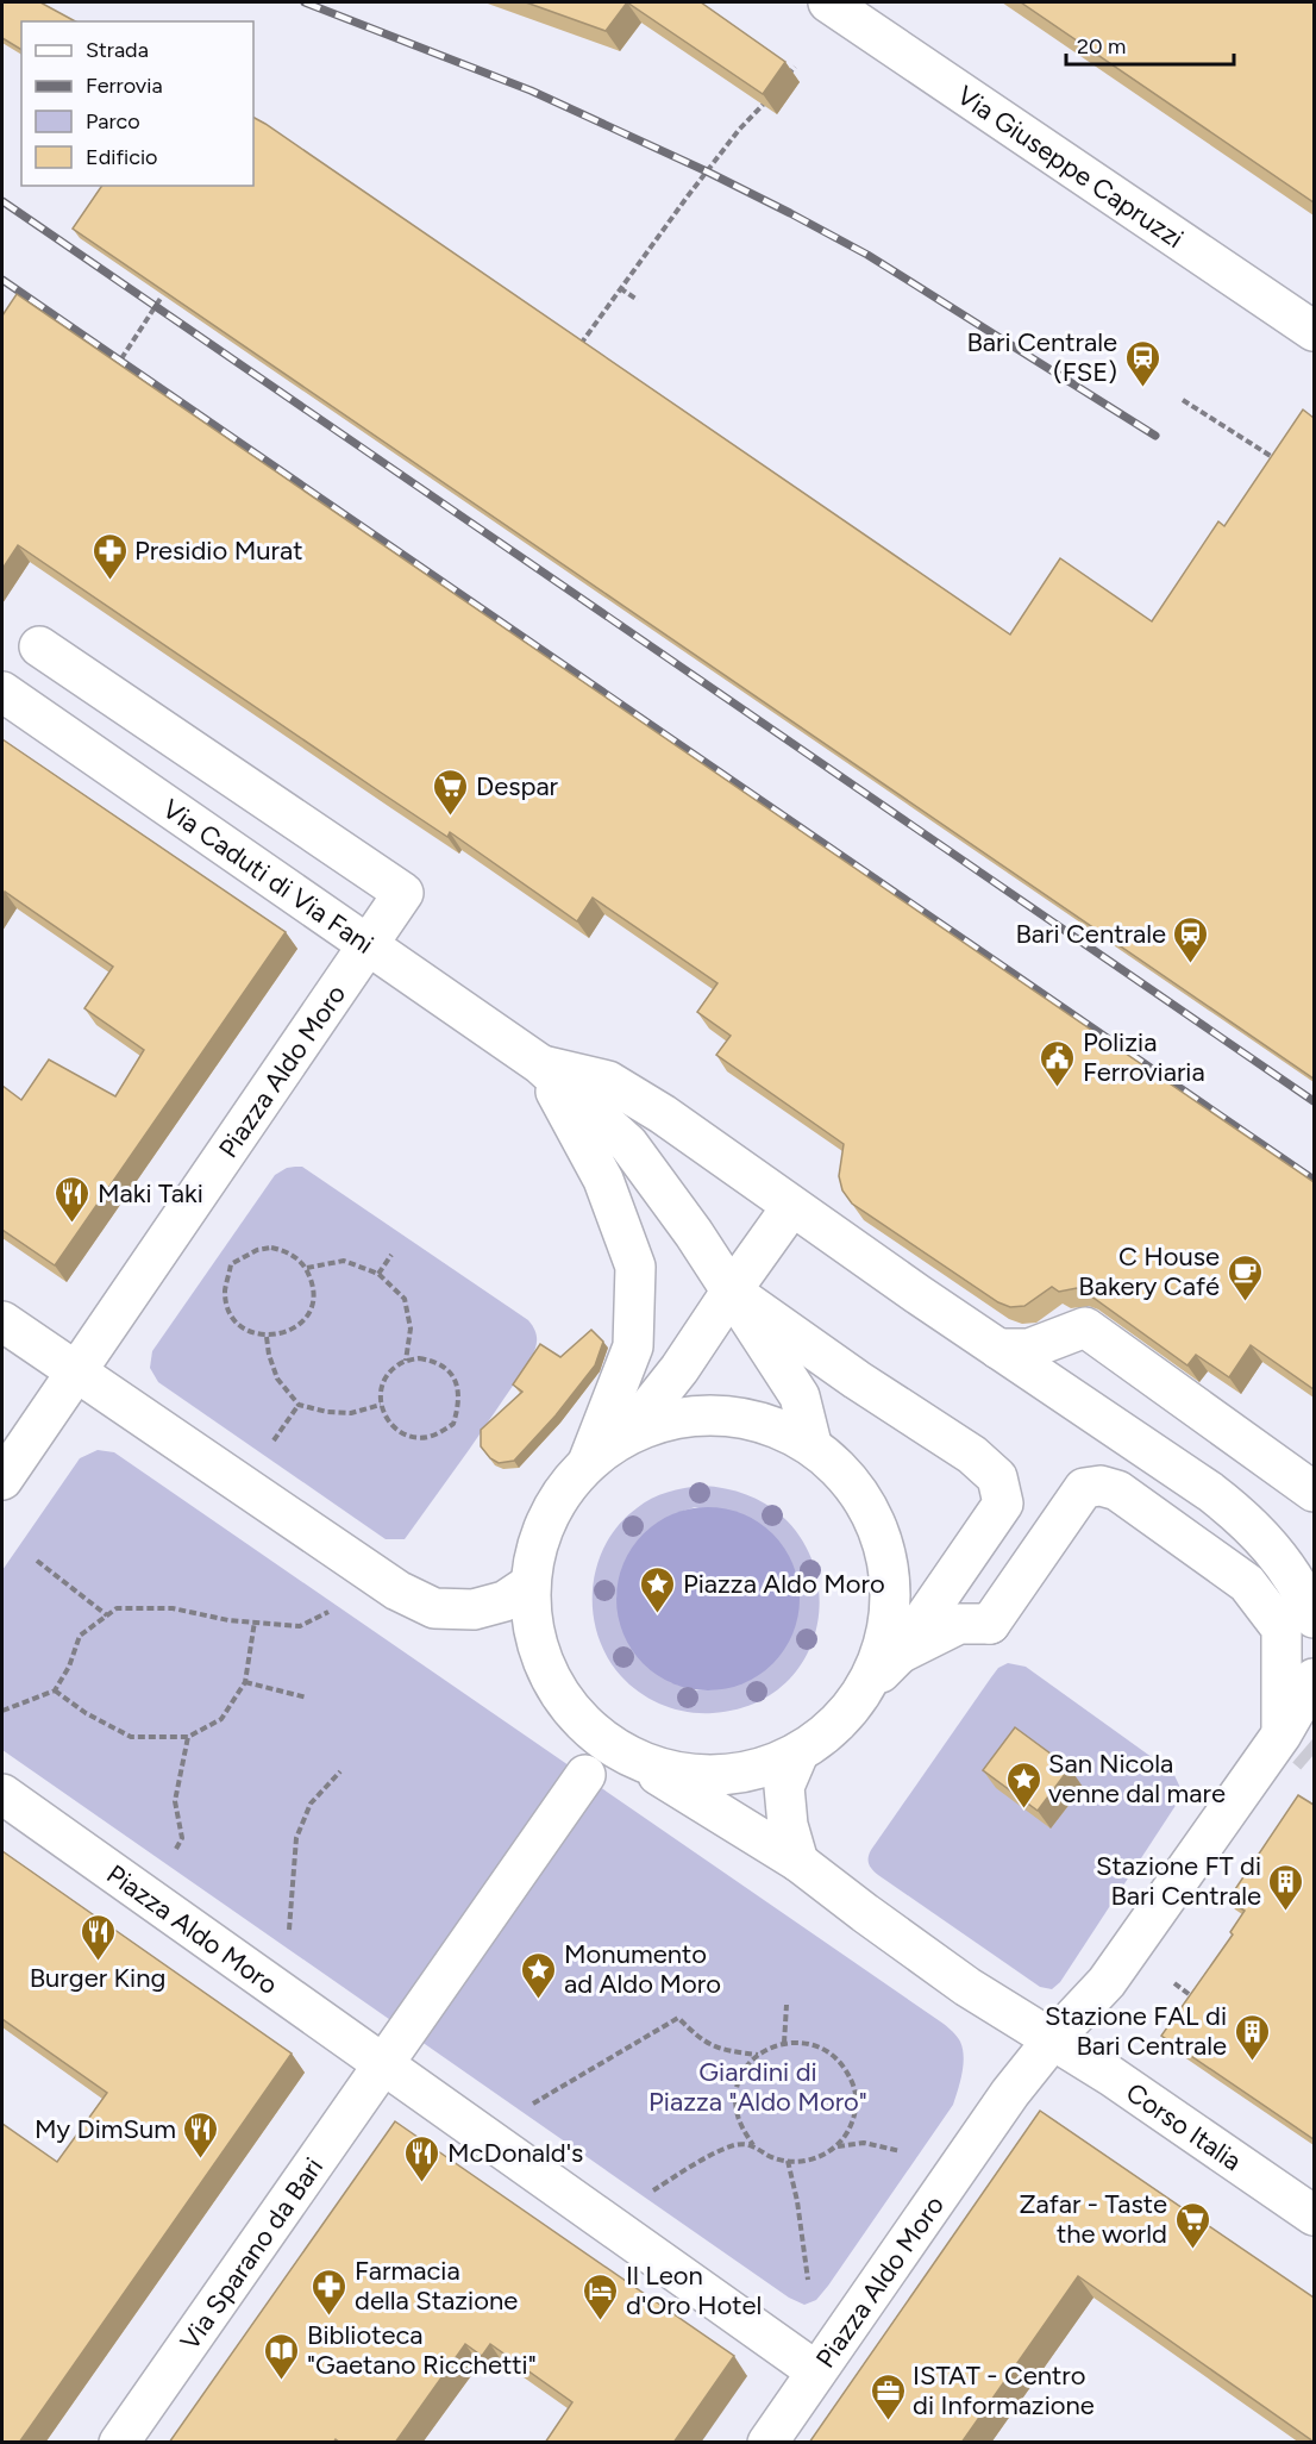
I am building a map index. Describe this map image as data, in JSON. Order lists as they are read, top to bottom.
{
  "streets": {
    "street": [
      "Via Giuseppe Capruzzi",
      "Via Caduti di Via Fani",
      "Piazza Aldo Moro",
      "Corso Italia",
      "Via Sparano da Bari"
    ]
  },
  "crossings": [
    ["Via Caduti di Via Fani", "Piazza Aldo Moro"],
    ["Piazza Aldo Moro", "Corso Italia"],
    ["Piazza Aldo Moro", "Via Sparano da Bari"]
  ],
  "parks": ["Giardini di Piazza \"Aldo Moro\""],
  "places": {
    "station": ["Bari Centrale (FSE)", "Bari Centrale"],
    "pharmacy": ["Presidio Murat", "Farmacia della Stazione"],
    "supermarket": ["Despar", "Zafar - Taste the world"],
    "public building": ["Polizia Ferroviaria"],
    "restaurant": [
      "Maki Taki",
      "Burger King",
      "My DimSum",
      "McDonald's"
    ],
    "cafe": ["C House Bakery Café"],
    "place": ["Piazza Aldo Moro", "San Nicola venne dal mare", "Monumento ad Aldo Moro"],
    "building": ["Stazione FT di Bari Centrale", "Stazione FAL di Bari Centrale"],
    "hotel": ["Il Leon d'Oro Hotel"],
    "library": ["Biblioteca \"Gaetano Ricchetti\""],
    "office": ["ISTAT - Centro di Informazione"]
  },
  "legend": [
    "Strada",
    "Ferrovia",
    "Parco",
    "Edificio"
  ],
  "scale_bar": "20 m"
}
